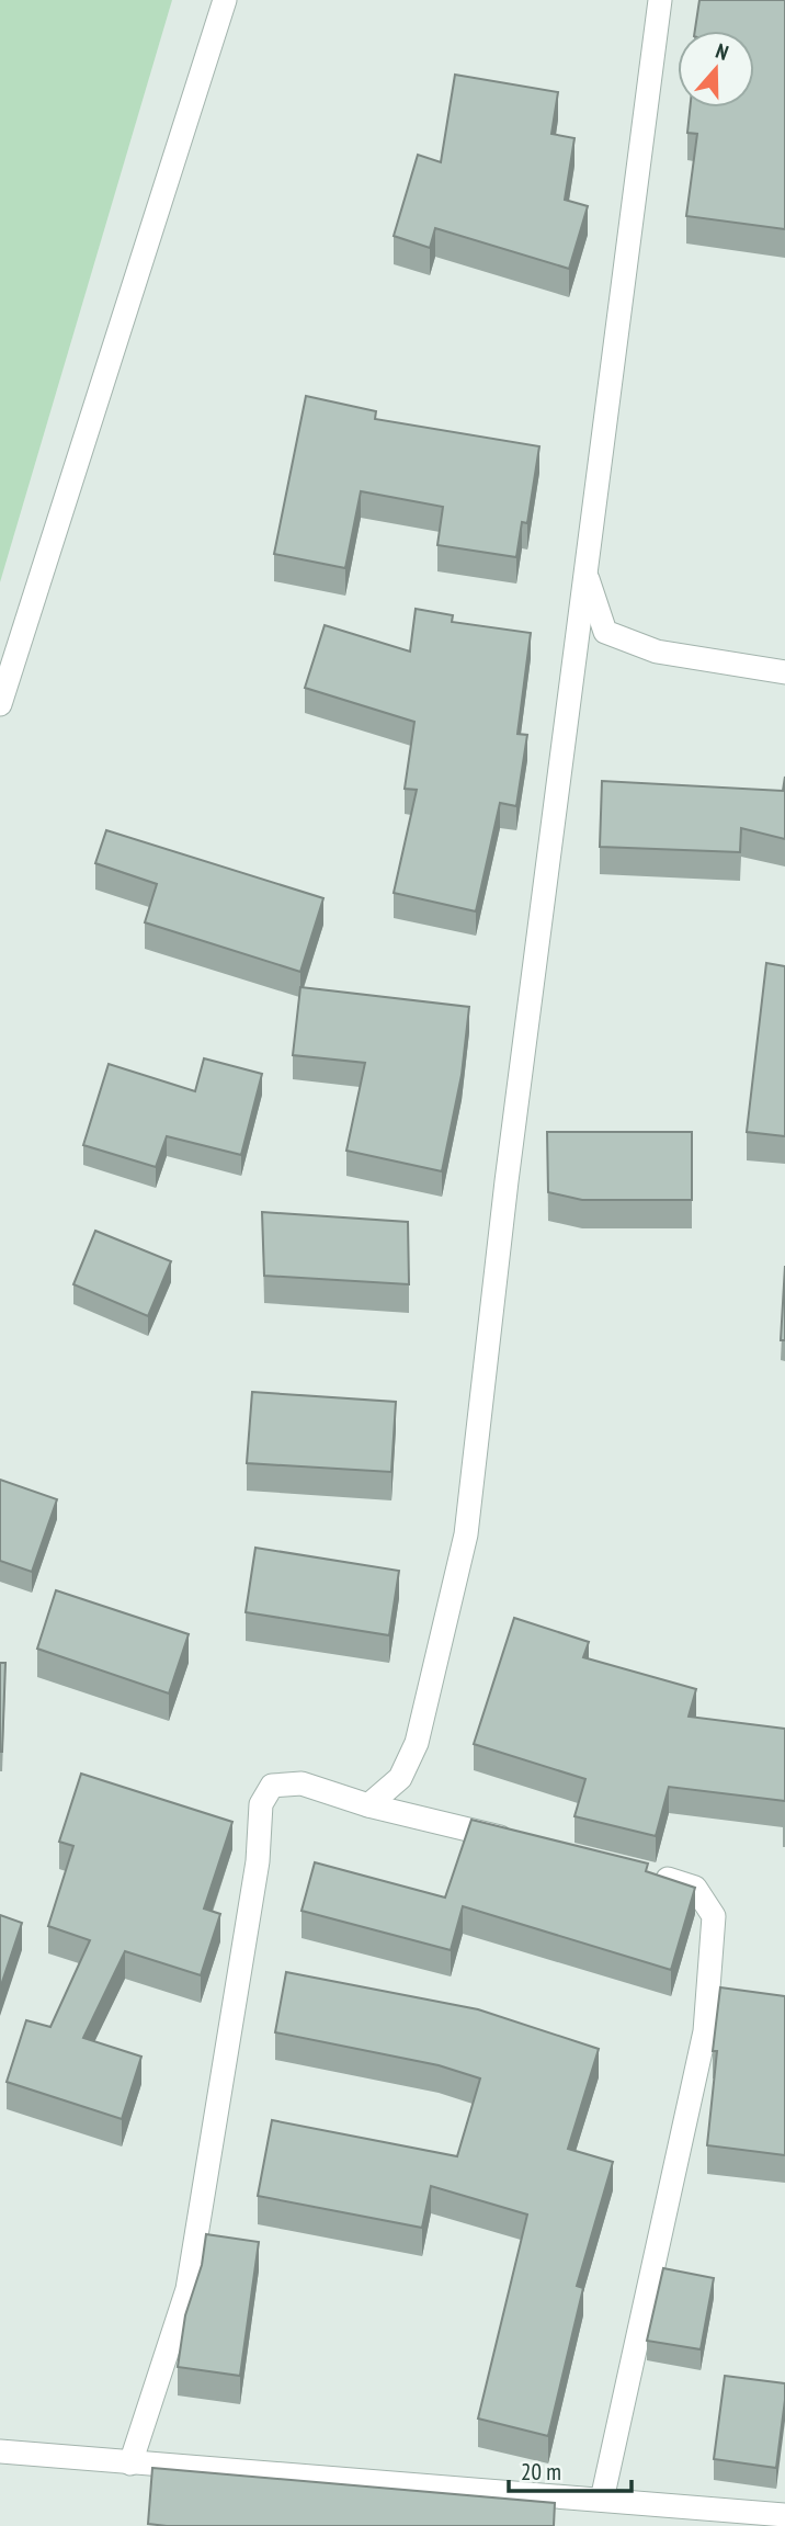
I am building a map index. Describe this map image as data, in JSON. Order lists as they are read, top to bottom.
{
  "scale_bar": "20 m",
  "north": "top"
}
